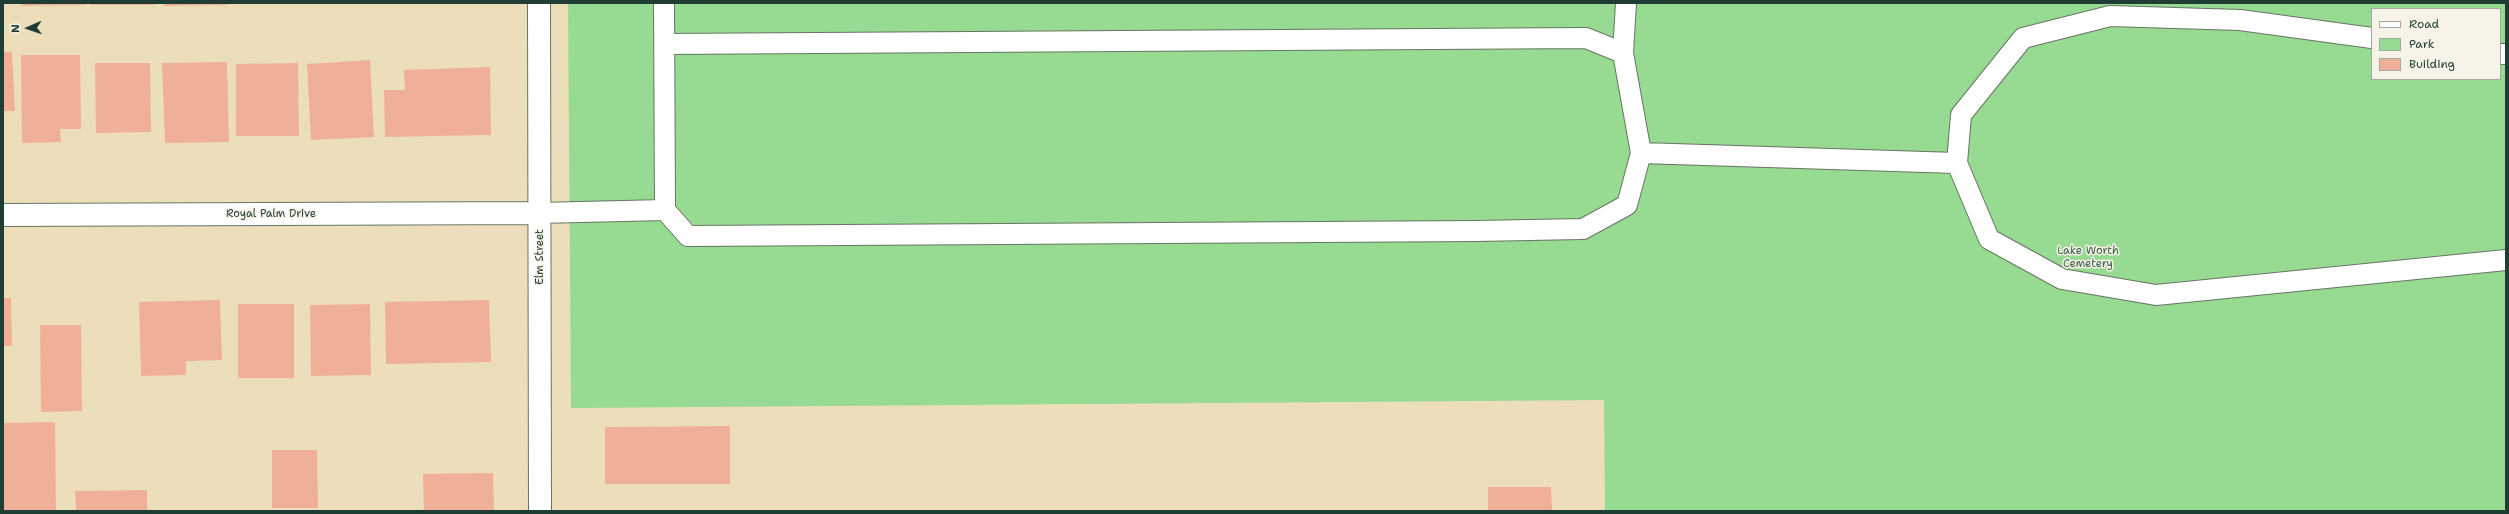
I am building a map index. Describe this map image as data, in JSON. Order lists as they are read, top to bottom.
{
  "streets": {
    "street": ["Royal Palm Drive", "Elm Street"]
  },
  "crossings": [
    ["Royal Palm Drive", "Elm Street"]
  ],
  "parks": ["Lake Worth Cemetery"],
  "legend": ["Road", "Park", "Building"],
  "north": "left"
}
